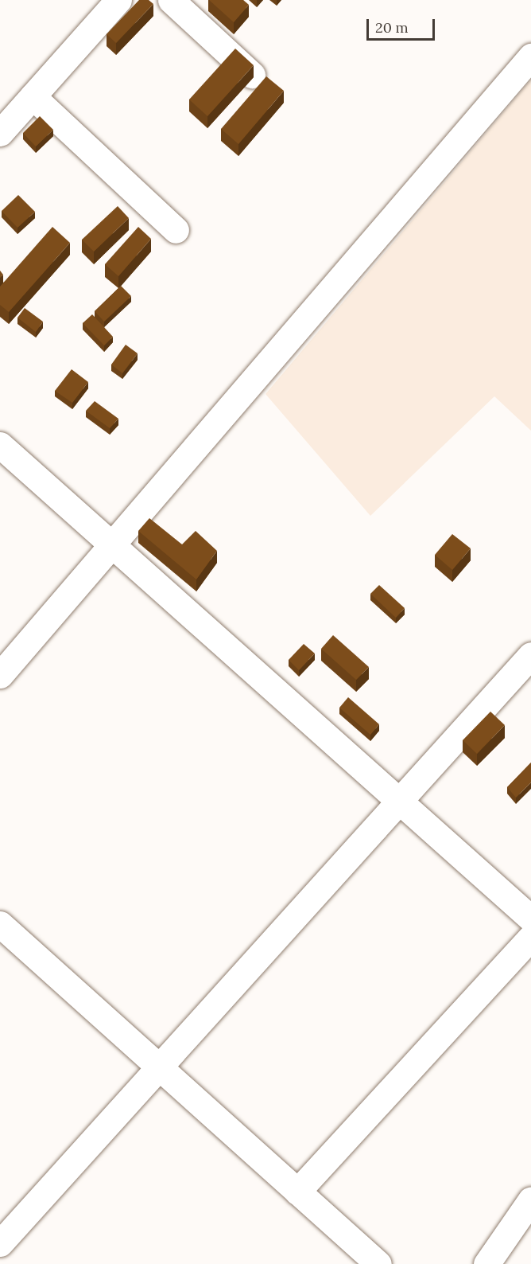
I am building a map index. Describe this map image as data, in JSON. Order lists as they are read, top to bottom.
{
  "scale_bar": "20 m"
}
